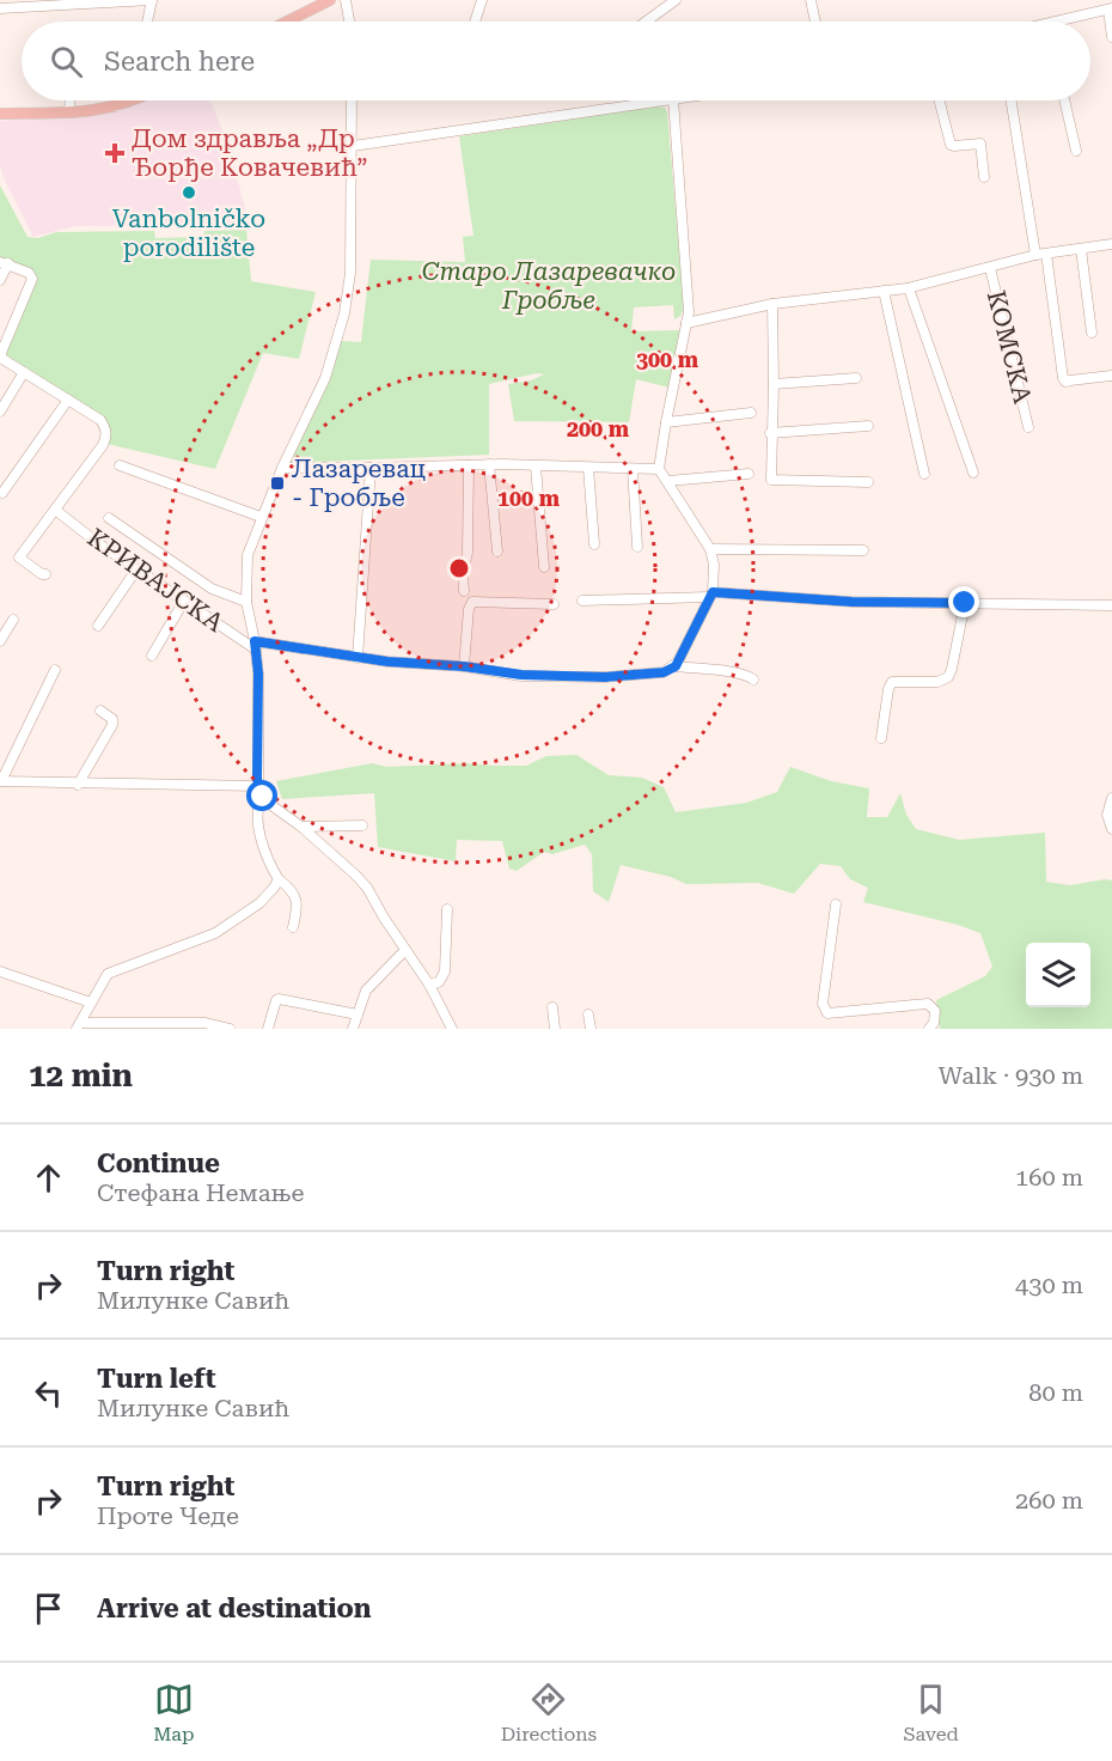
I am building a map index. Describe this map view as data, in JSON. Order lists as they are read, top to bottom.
{
  "streets": {
    "street": ["КОМСКА", "КРИВАЈСКА"]
  },
  "parks": ["Старо Лазаревачко Гробље"],
  "places": {
    "health": ["Дом здравља „Др Ђорђе Ковачевић”"],
    "other": ["Vanbolničko porodilište"],
    "transit": ["Лазаревац - Гробље"]
  },
  "page": {
    "search": "Search here",
    "heading": ["12 min", "Walk · 930 m"],
    "list": [
      ["Continue", "Стефана Немање", "160 m"],
      ["Turn right", "Милунке Савић", "430 m"],
      ["Turn left", "Милунке Савић", "80 m"],
      ["Turn right", "Проте Чеде", "260 m"],
      "Arrive at destination"
    ],
    "nav": ["Map", "Directions", "Saved"]
  },
  "rings": ["300 m", "200 m", "100 m"]
}
